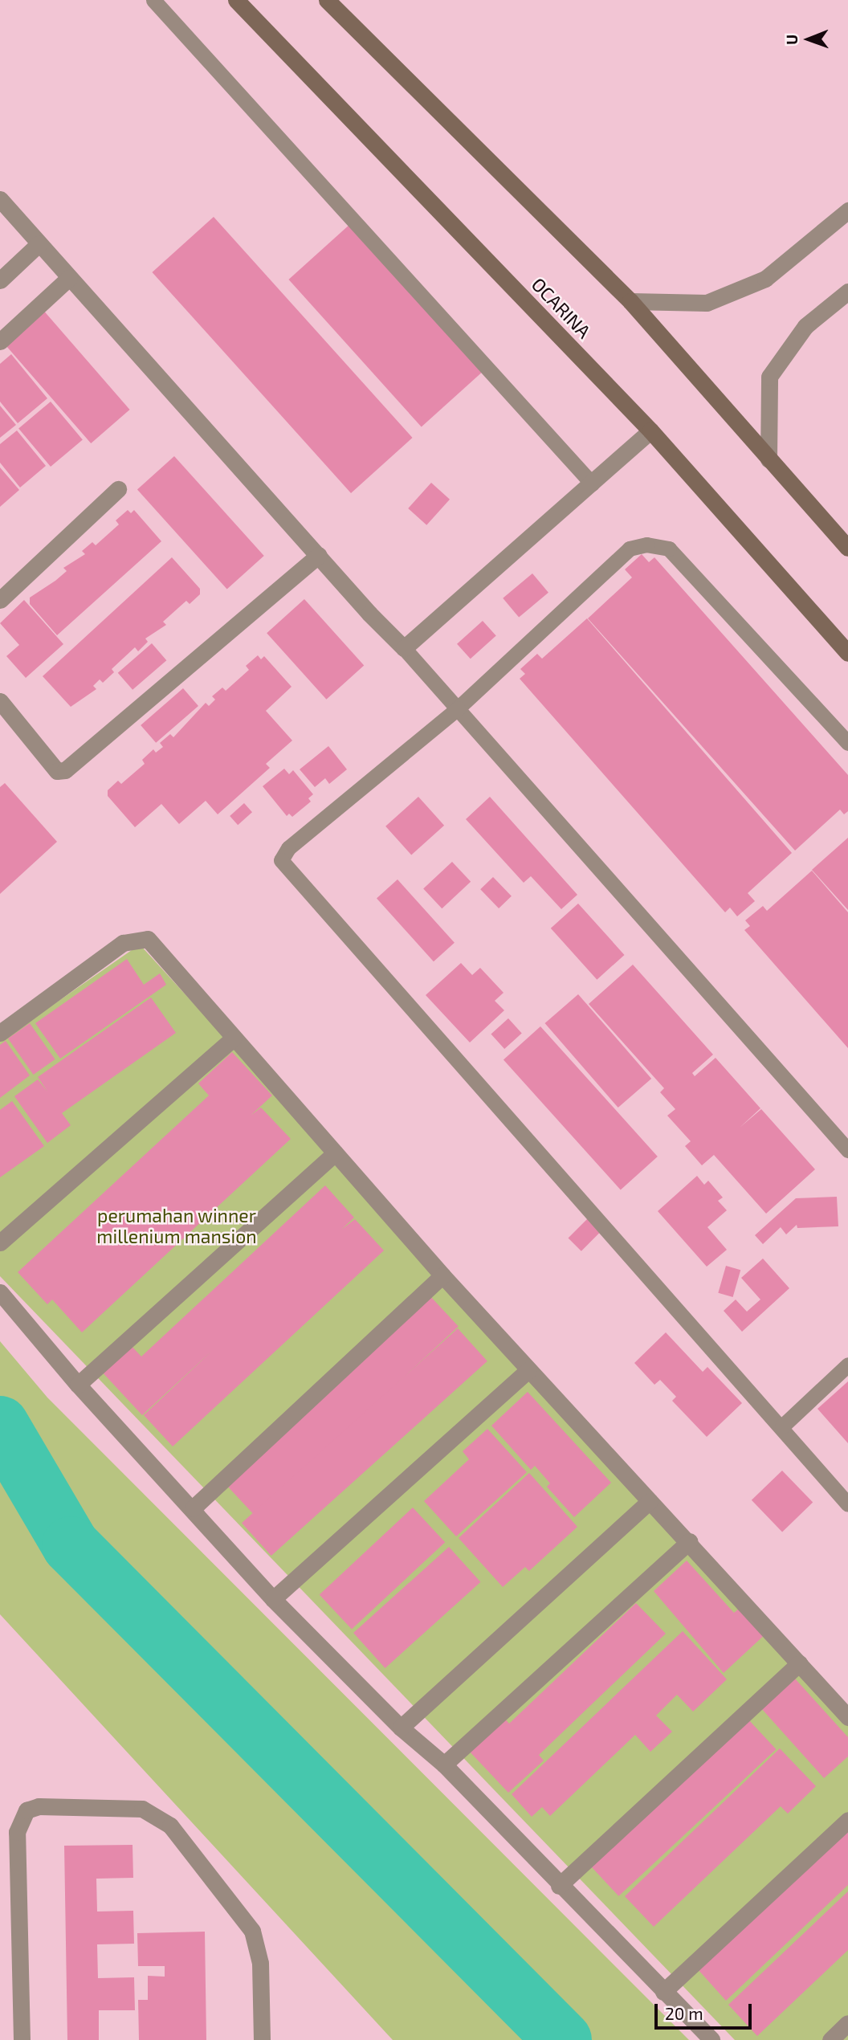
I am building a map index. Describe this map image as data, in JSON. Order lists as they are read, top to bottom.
{
  "streets": {
    "main road": ["OCARINA"]
  },
  "parks": ["perumahan winner millenium mansion"],
  "scale_bar": "20 m",
  "north": "left"
}
